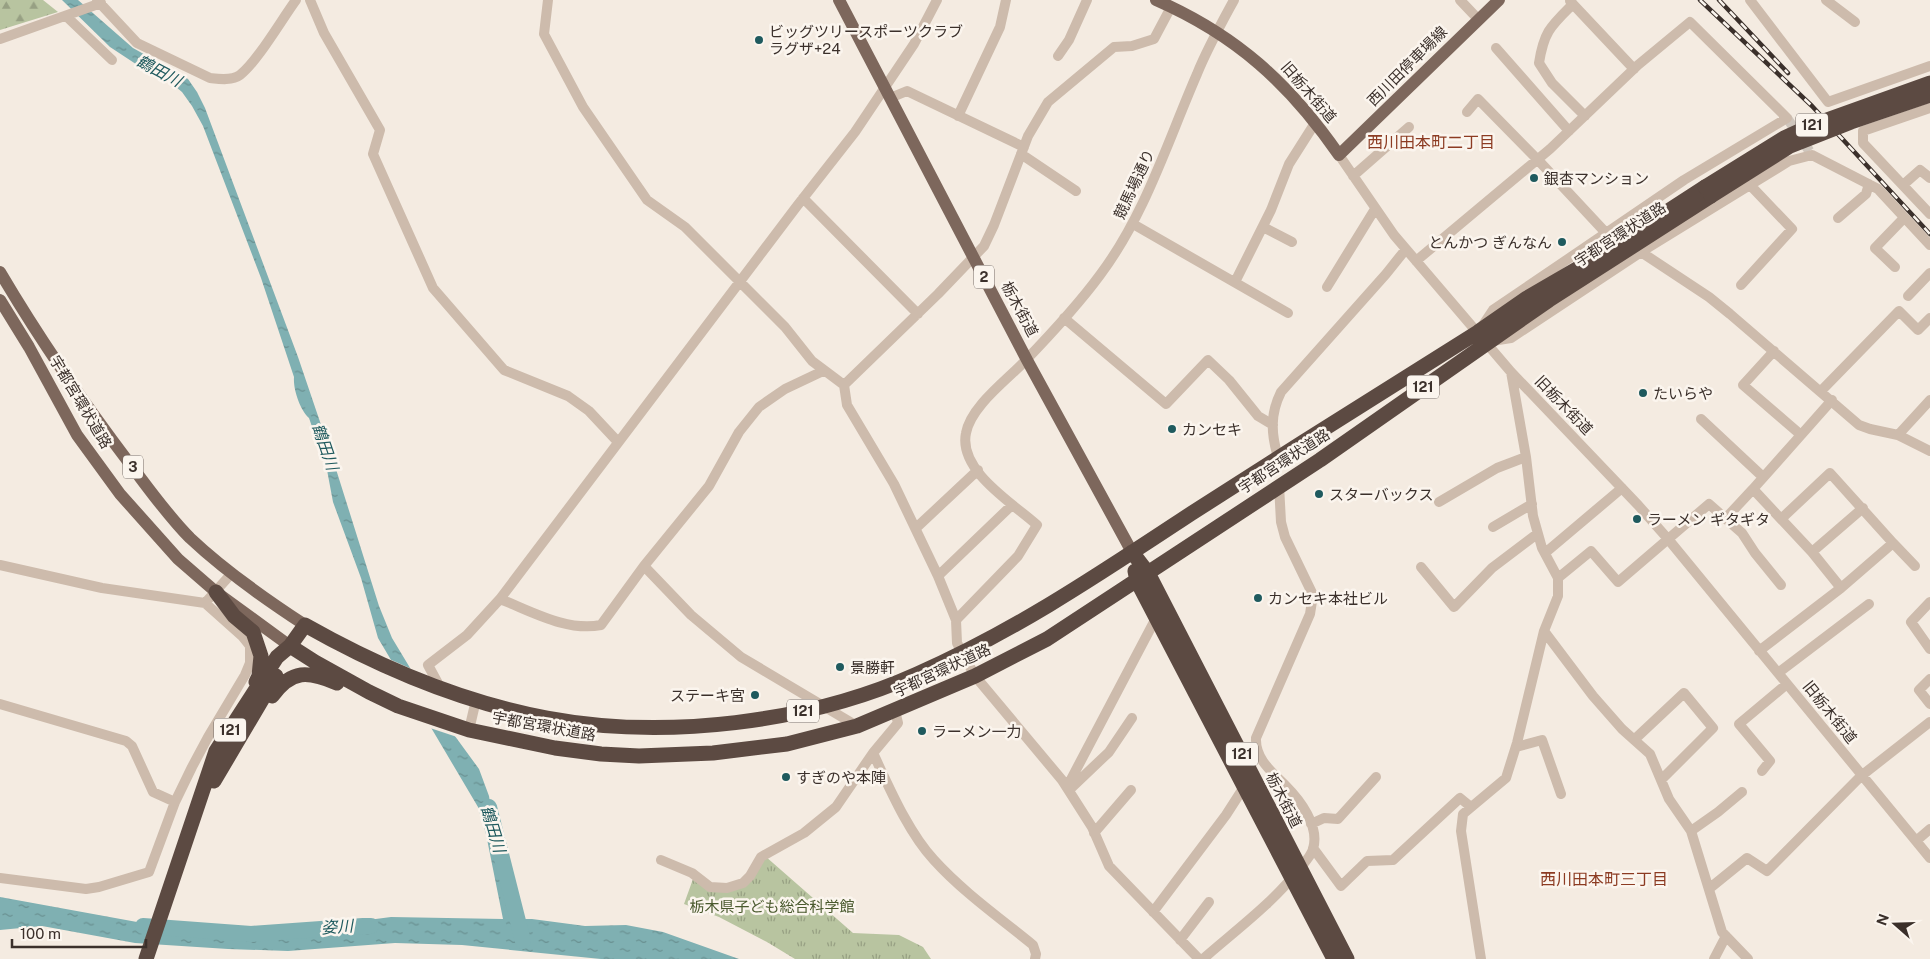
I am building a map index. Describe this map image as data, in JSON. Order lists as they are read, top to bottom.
{
  "streets": {
    "highway": ["121", "宇都宮環状道路", "栃木街道"],
    "main road": [
      "西川田停車場線",
      "旧栃木街道",
      "2",
      "3"
    ],
    "street": ["競馬場通り"]
  },
  "crossings": [
    ["西川田停車場線", "旧栃木街道"],
    ["旧栃木街道", "競馬場通り"],
    ["旧栃木街道", "宇都宮環状道路"],
    ["121", "宇都宮環状道路"],
    ["競馬場通り", "栃木街道"],
    ["宇都宮環状道路", "栃木街道"]
  ],
  "districts": ["西川田本町二丁目", "西川田本町三丁目"],
  "water": ["鶴田川", "姿川"],
  "parks": ["栃木県子ども総合科学館"],
  "places": [
    "ビッグツリースポーツクラブ ラグザ+24",
    "銀杏マンション",
    "とんかつ ぎんなん",
    "たいらや",
    "カンセキ",
    "スターバックス",
    "ラーメン ギタギタ",
    "カンセキ本社ビル",
    "景勝軒",
    "ステーキ宮",
    "ラーメン一力",
    "すぎのや本陣"
  ],
  "scale_bar": "100 m",
  "north": "left"
}
